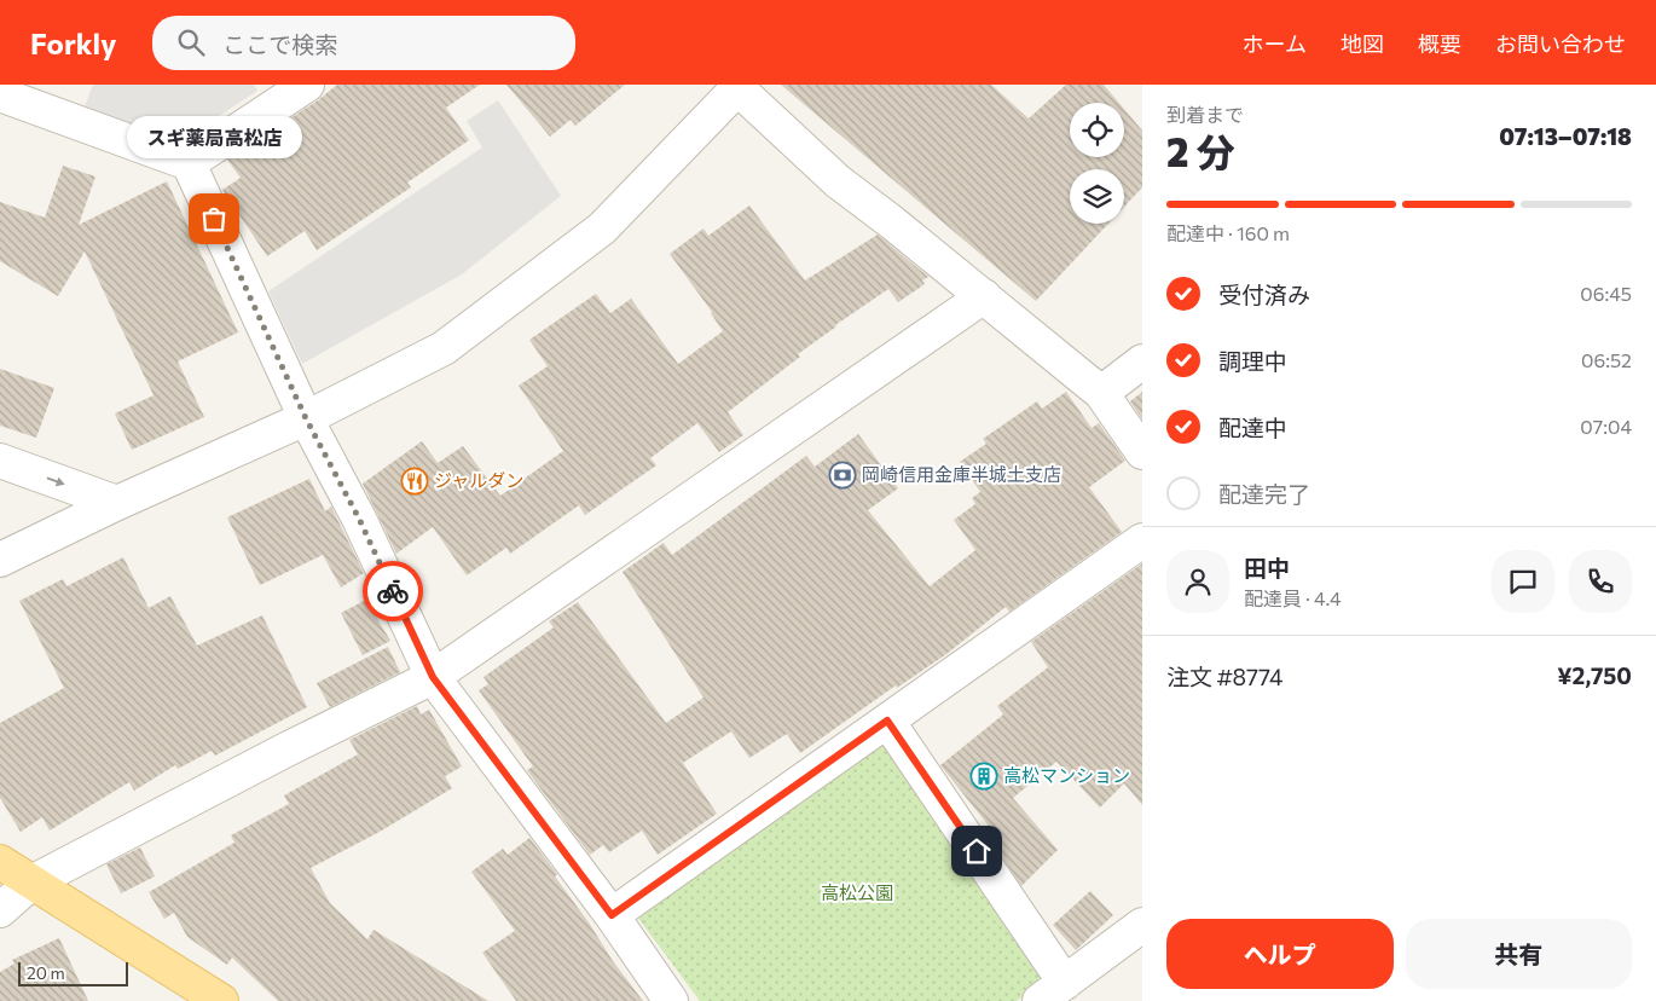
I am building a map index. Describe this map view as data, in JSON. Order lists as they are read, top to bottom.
{
  "parks": ["高松公園"],
  "places": {
    "other": ["スギ薬局高松店"],
    "bank": ["岡崎信用金庫半城土支店"],
    "restaurant": ["ジャルダン"],
    "building": ["高松マンション"]
  },
  "scale_bar": "20 m",
  "page": {
    "header": "Forkly",
    "search": "ここで検索",
    "nav": [
      "ホーム",
      "地図",
      "概要",
      "お問い合わせ"
    ],
    "heading": ["2 分", "到着まで", "07:13–07:18"],
    "panel": [
      "田中",
      "配達員 · 4.4",
      "注文 #8774",
      "¥2,750"
    ],
    "bubble": "スギ薬局高松店",
    "bar": "配達中 · 160 m",
    "list": [
      ["受付済み", "06:45"],
      ["調理中", "06:52"],
      ["配達中", "07:04"],
      "配達完了"
    ],
    "buttons": ["ヘルプ", "共有"],
    "scale": "20 m"
  }
}
